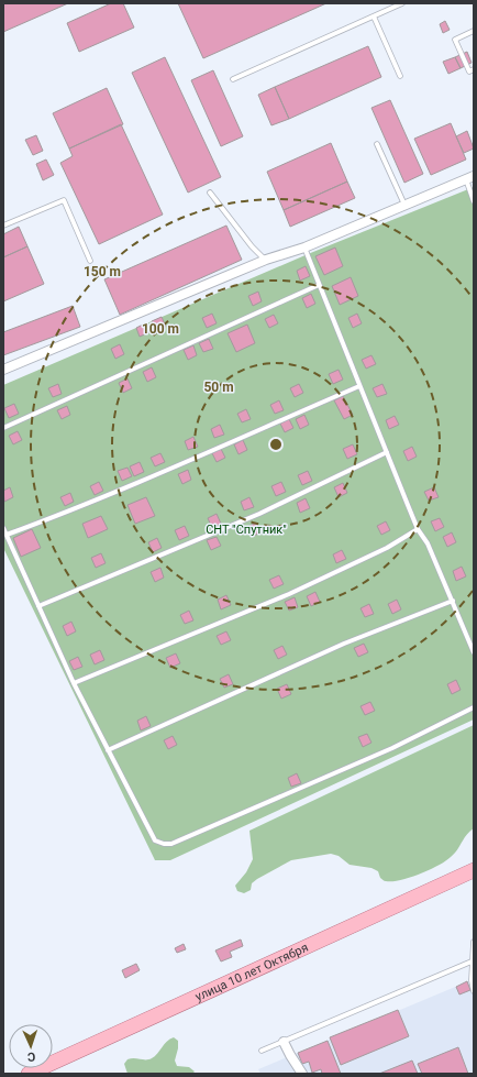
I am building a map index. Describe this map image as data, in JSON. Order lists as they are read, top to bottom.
{
  "streets": {
    "main road": ["улица 10 лет Октября"]
  },
  "parks": ["СНТ \"Спутник\""],
  "north": "bottom",
  "rings": ["150 m", "100 m", "50 m"]
}
